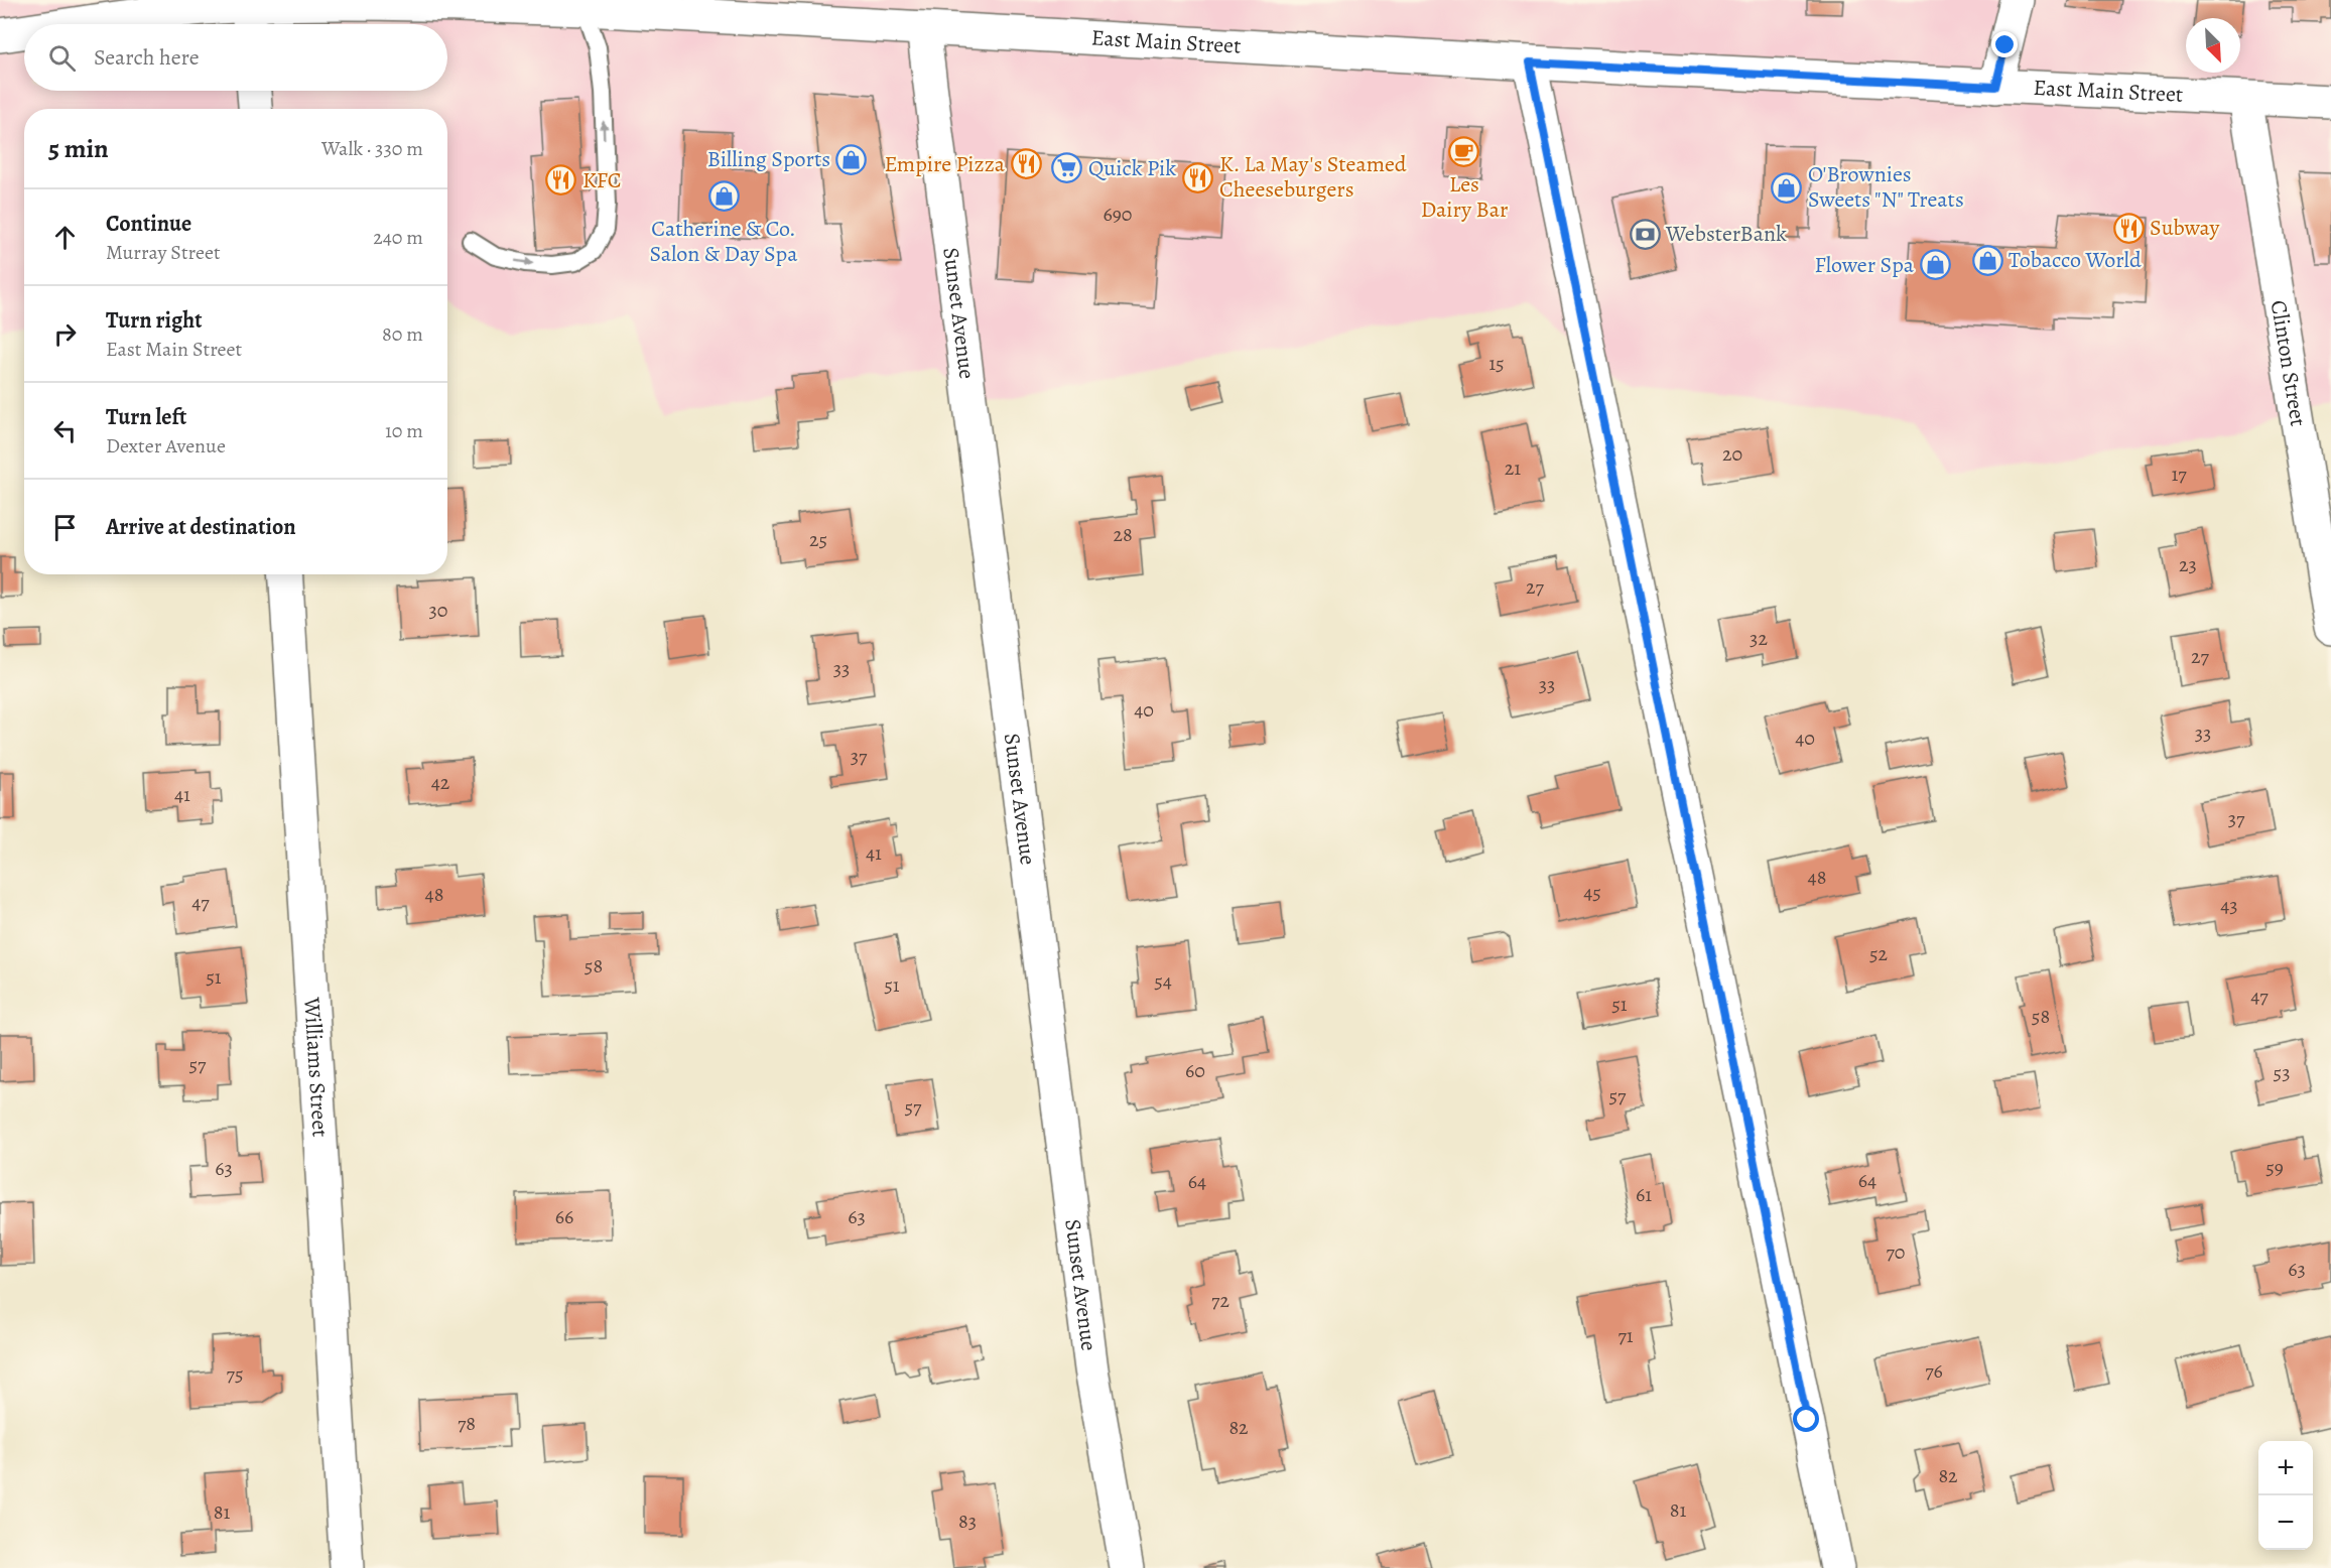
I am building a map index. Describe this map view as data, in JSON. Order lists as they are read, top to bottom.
{
  "streets": {
    "street": [
      "East Main Street",
      "Sunset Avenue",
      "Clinton Street",
      "Williams Street"
    ]
  },
  "crossings": [
    ["East Main Street", "Sunset Avenue"],
    ["East Main Street", "Clinton Street"]
  ],
  "places": {
    "cafe": ["Les Dairy Bar"],
    "shop": [
      "Billing Sports",
      "O'Brownies Sweets \"N\" Treats",
      "Catherine & Co. Salon & Day Spa",
      "Tobacco World",
      "Flower Spa"
    ],
    "restaurant": [
      "Empire Pizza",
      "K. La May's Steamed Cheeseburgers",
      "KFC",
      "Subway"
    ],
    "supermarket": ["Quick Pik"],
    "bank": ["WebsterBank"]
  },
  "house_numbers": [
    "690",
    "15",
    "20",
    "21",
    "17",
    "28",
    "25",
    "23",
    "27",
    "30",
    "32",
    "27",
    "33",
    "33",
    "40",
    "33",
    "40",
    "37",
    "42",
    "41",
    "37",
    "41",
    "48",
    "45",
    "48",
    "47",
    "43",
    "52",
    "58",
    "51",
    "54",
    "51",
    "47",
    "51",
    "58",
    "57",
    "60",
    "53",
    "57",
    "57",
    "59",
    "63",
    "64",
    "64",
    "61",
    "66",
    "63",
    "70",
    "63",
    "72",
    "71",
    "76",
    "75",
    "78",
    "82",
    "82",
    "81",
    "81",
    "83"
  ],
  "north": "bottom right",
  "page": {
    "search": "Search here",
    "heading": ["5 min", "Walk · 330 m"],
    "list": [
      ["Continue", "Murray Street", "240 m"],
      ["Turn right", "East Main Street", "80 m"],
      ["Turn left", "Dexter Avenue", "10 m"],
      "Arrive at destination"
    ],
    "map_buttons": ["+", "−"]
  }
}
